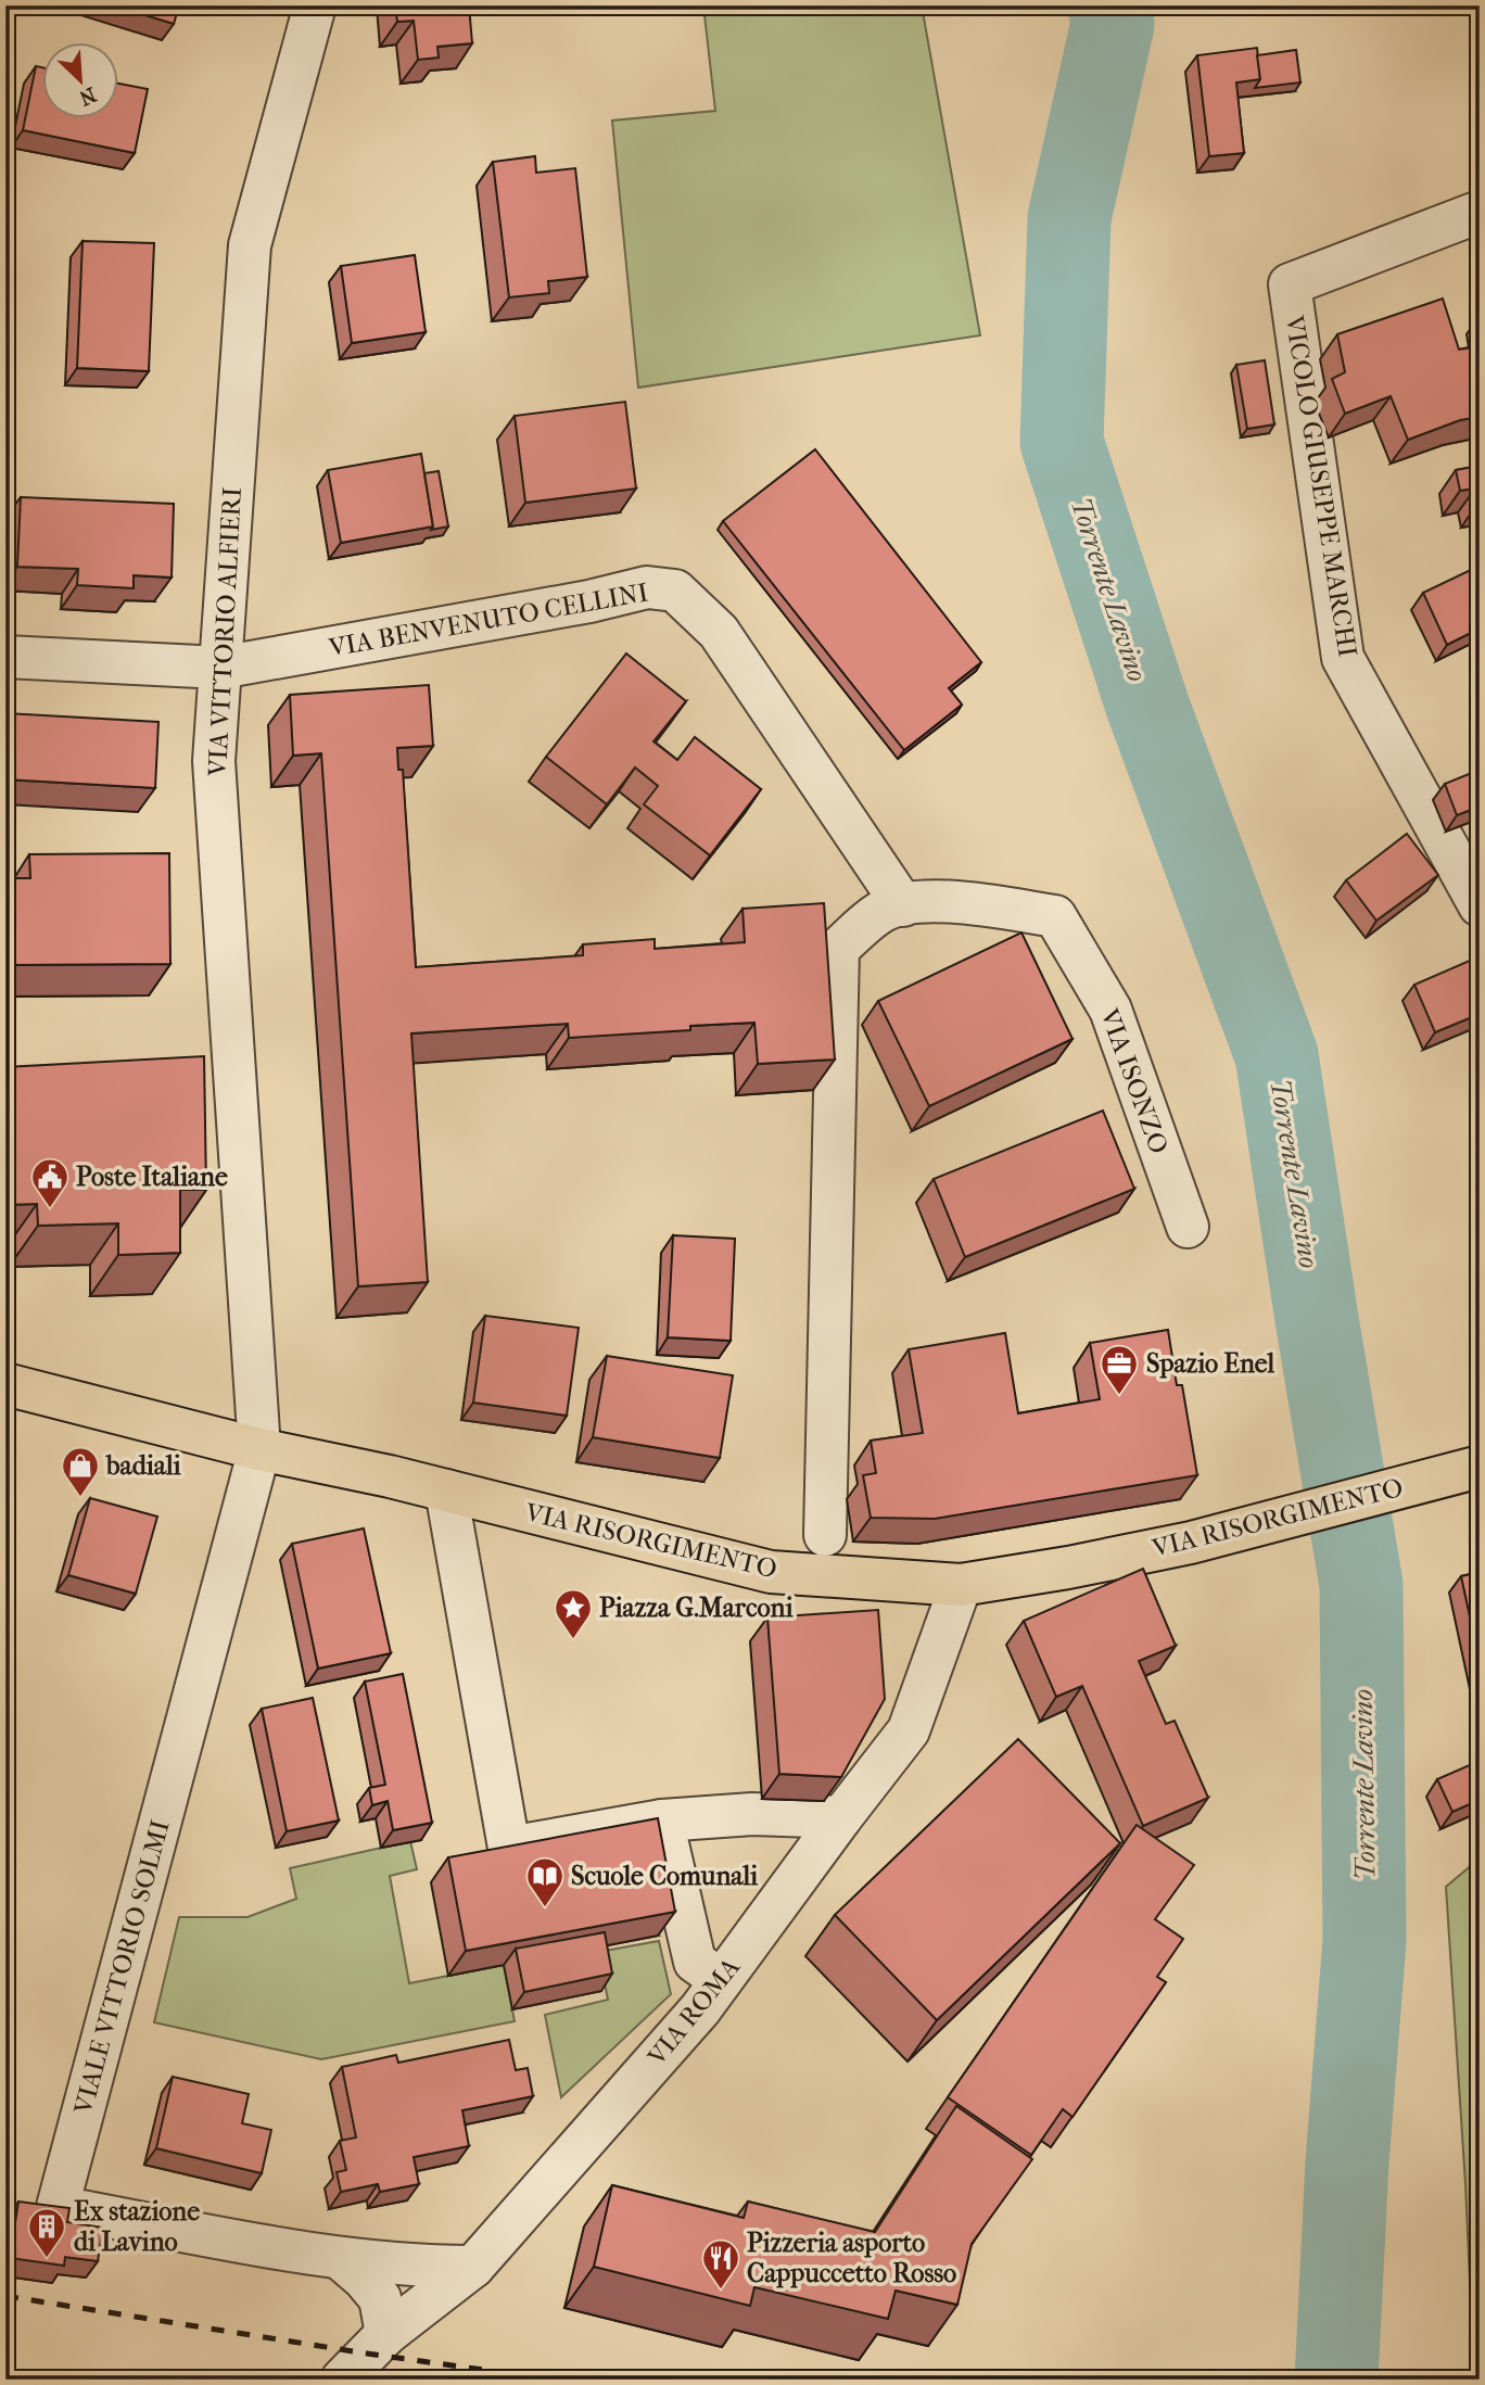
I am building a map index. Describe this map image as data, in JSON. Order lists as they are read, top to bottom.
{
  "streets": {
    "main road": ["VIA RISORGIMENTO"],
    "street": [
      "VICOLO GIUSEPPE MARCHI",
      "VIA BENVENUTO CELLINI",
      "VIA VITTORIO ALFIERI",
      "VIA ISONZO",
      "VIALE VITTORIO SOLMI",
      "VIA ROMA"
    ]
  },
  "crossings": [
    ["VIA BENVENUTO CELLINI", "VIA VITTORIO ALFIERI"],
    ["VIA BENVENUTO CELLINI", "VIA ISONZO"],
    ["VIA VITTORIO ALFIERI", "VIA RISORGIMENTO"],
    ["VIA VITTORIO ALFIERI", "VIALE VITTORIO SOLMI"],
    ["VIA RISORGIMENTO", "VIALE VITTORIO SOLMI"],
    ["VIA RISORGIMENTO", "VIA ROMA"],
    ["VIALE VITTORIO SOLMI", "VIA ROMA"]
  ],
  "water": ["Torrente Lavino"],
  "places": {
    "public building": ["Poste Italiane"],
    "office": ["Spazio Enel"],
    "shop": ["badiali"],
    "place": ["Piazza G.Marconi"],
    "library": ["Scuole Comunali"],
    "building": ["Ex stazione di Lavino"],
    "restaurant": ["Pizzeria asporto Cappuccetto Rosso"]
  },
  "north": "bottom right"
}
